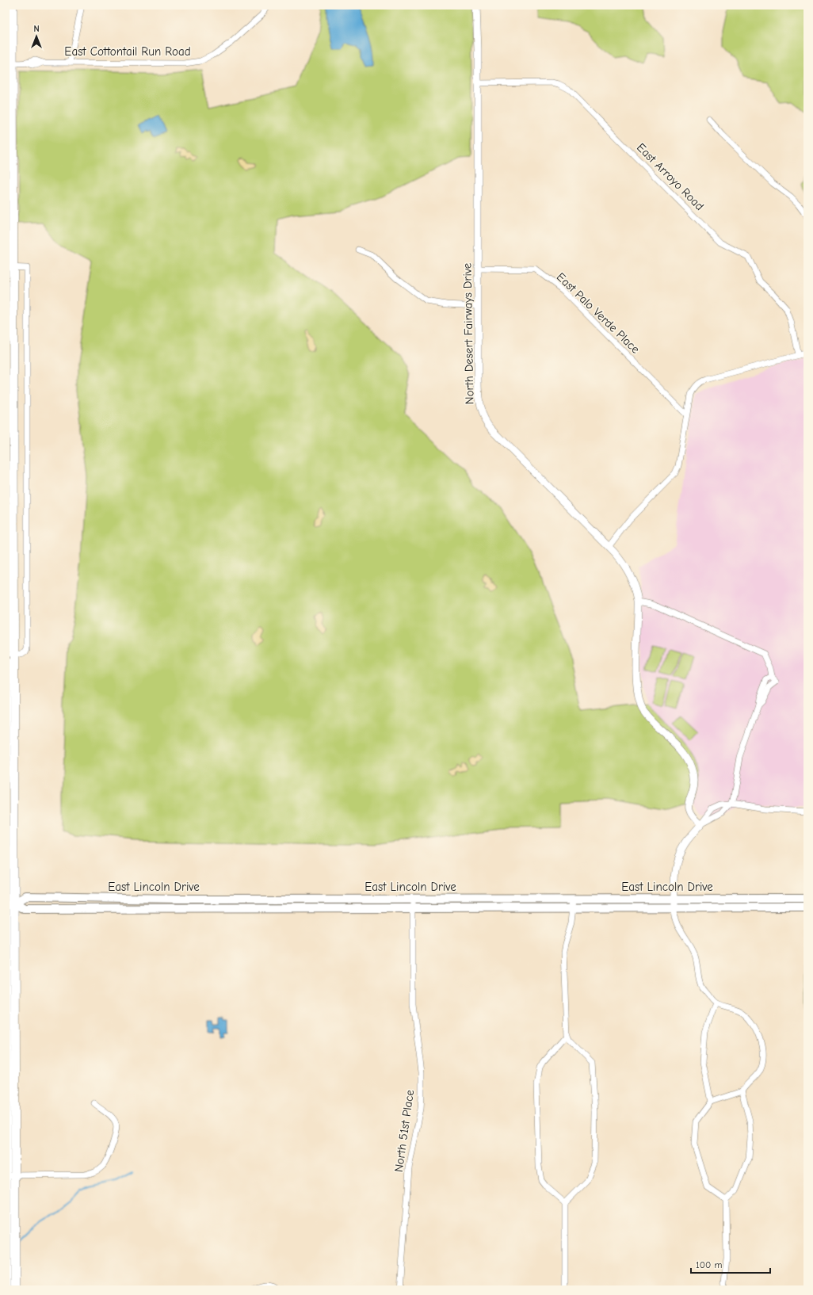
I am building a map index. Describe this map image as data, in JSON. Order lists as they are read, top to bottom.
{
  "streets": {
    "main road": ["East Lincoln Drive"],
    "street": [
      "East Cottontail Run Road",
      "East Arroyo Road",
      "East Palo Verde Place",
      "North Desert Fairways Drive",
      "North 51st Place"
    ]
  },
  "crossings": [
    ["East Arroyo Road", "North Desert Fairways Drive"],
    ["East Palo Verde Place", "North Desert Fairways Drive"],
    ["East Lincoln Drive", "North 51st Place"]
  ],
  "scale_bar": "100 m",
  "north": "top"
}
